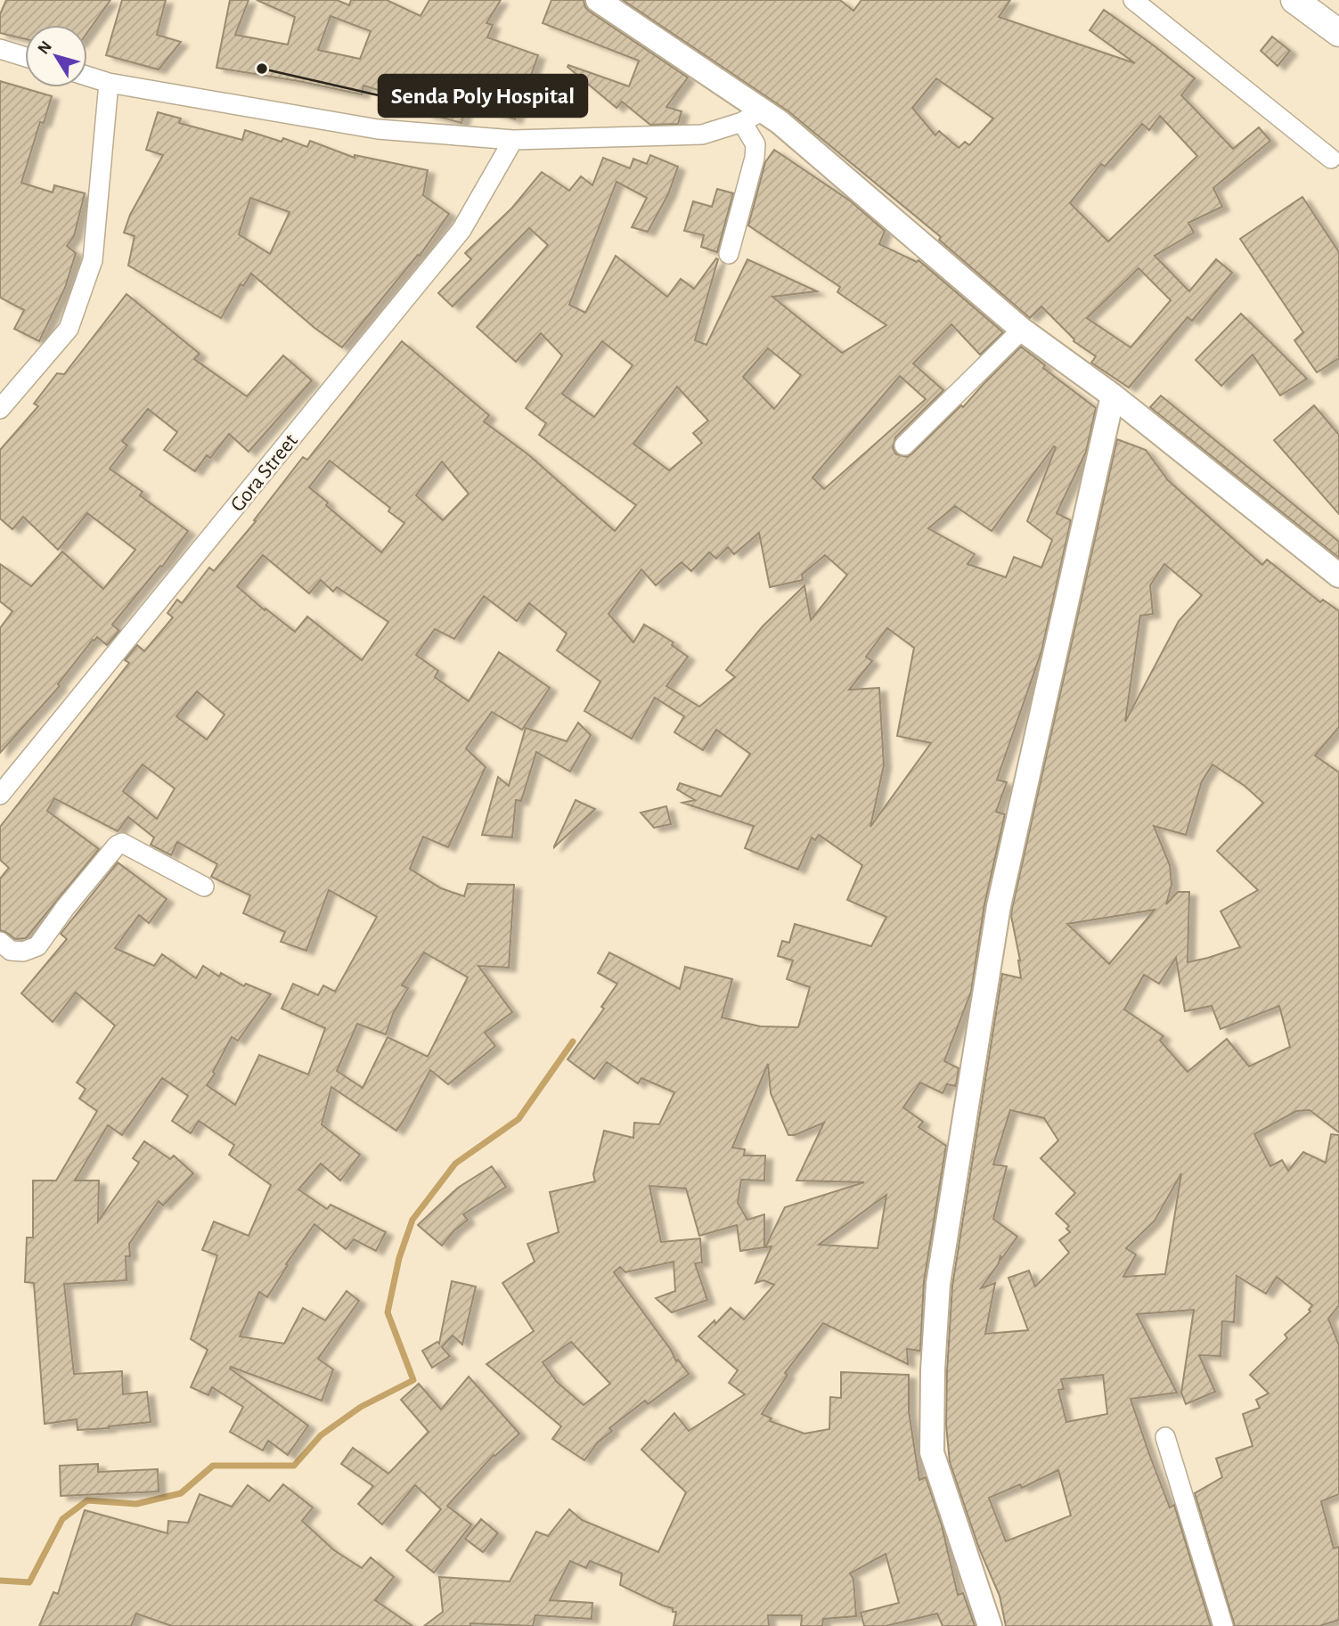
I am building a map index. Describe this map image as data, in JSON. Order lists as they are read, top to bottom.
{
  "streets": {
    "street": ["Gora Street"]
  },
  "places": ["Senda Poly Hospital"],
  "north": "top left"
}
